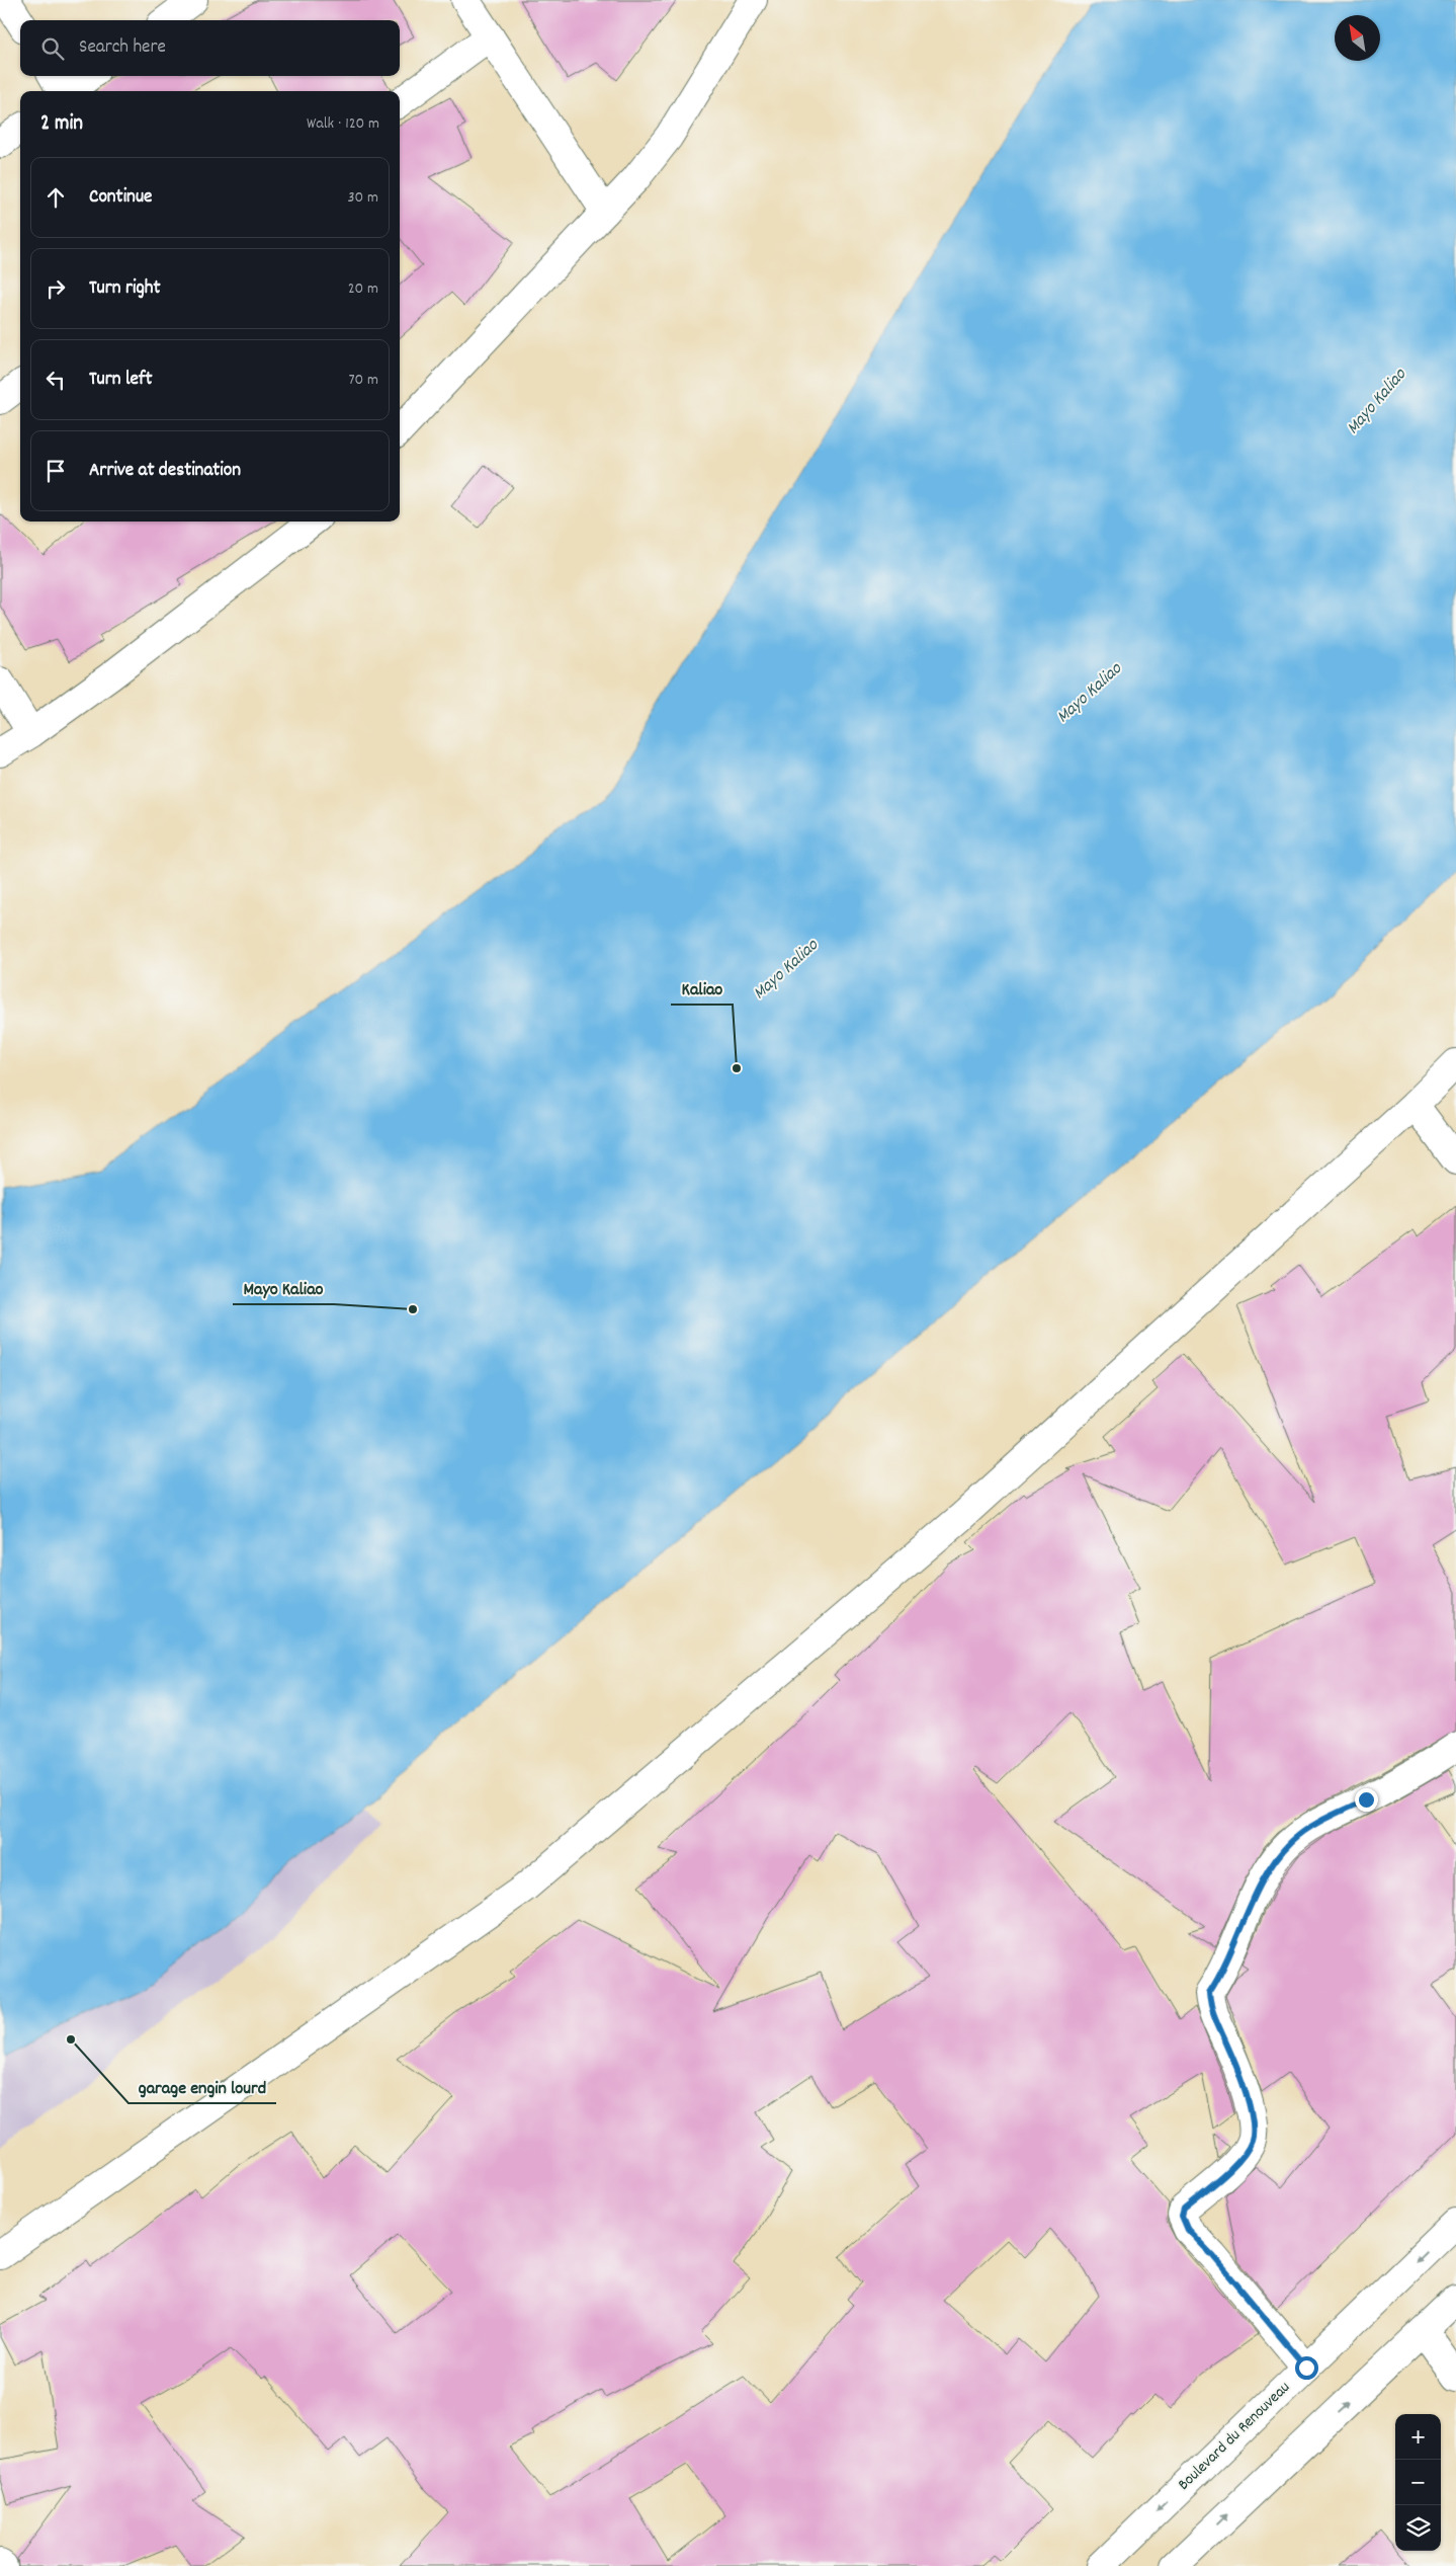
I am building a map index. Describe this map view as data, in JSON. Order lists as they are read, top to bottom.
{
  "streets": {
    "street": ["Boulevard du Renouveau"]
  },
  "water": ["Mayo Kaliao"],
  "places": ["Kaliao", "Mayo Kaliao", "garage engin lourd"],
  "north": "top left",
  "page": {
    "search": "Search here",
    "heading": ["2 min", "Walk · 120 m"],
    "list": [
      ["Continue", "30 m"],
      ["Turn right", "20 m"],
      ["Turn left", "70 m"],
      "Arrive at destination"
    ],
    "map_buttons": ["+", "−"]
  }
}
